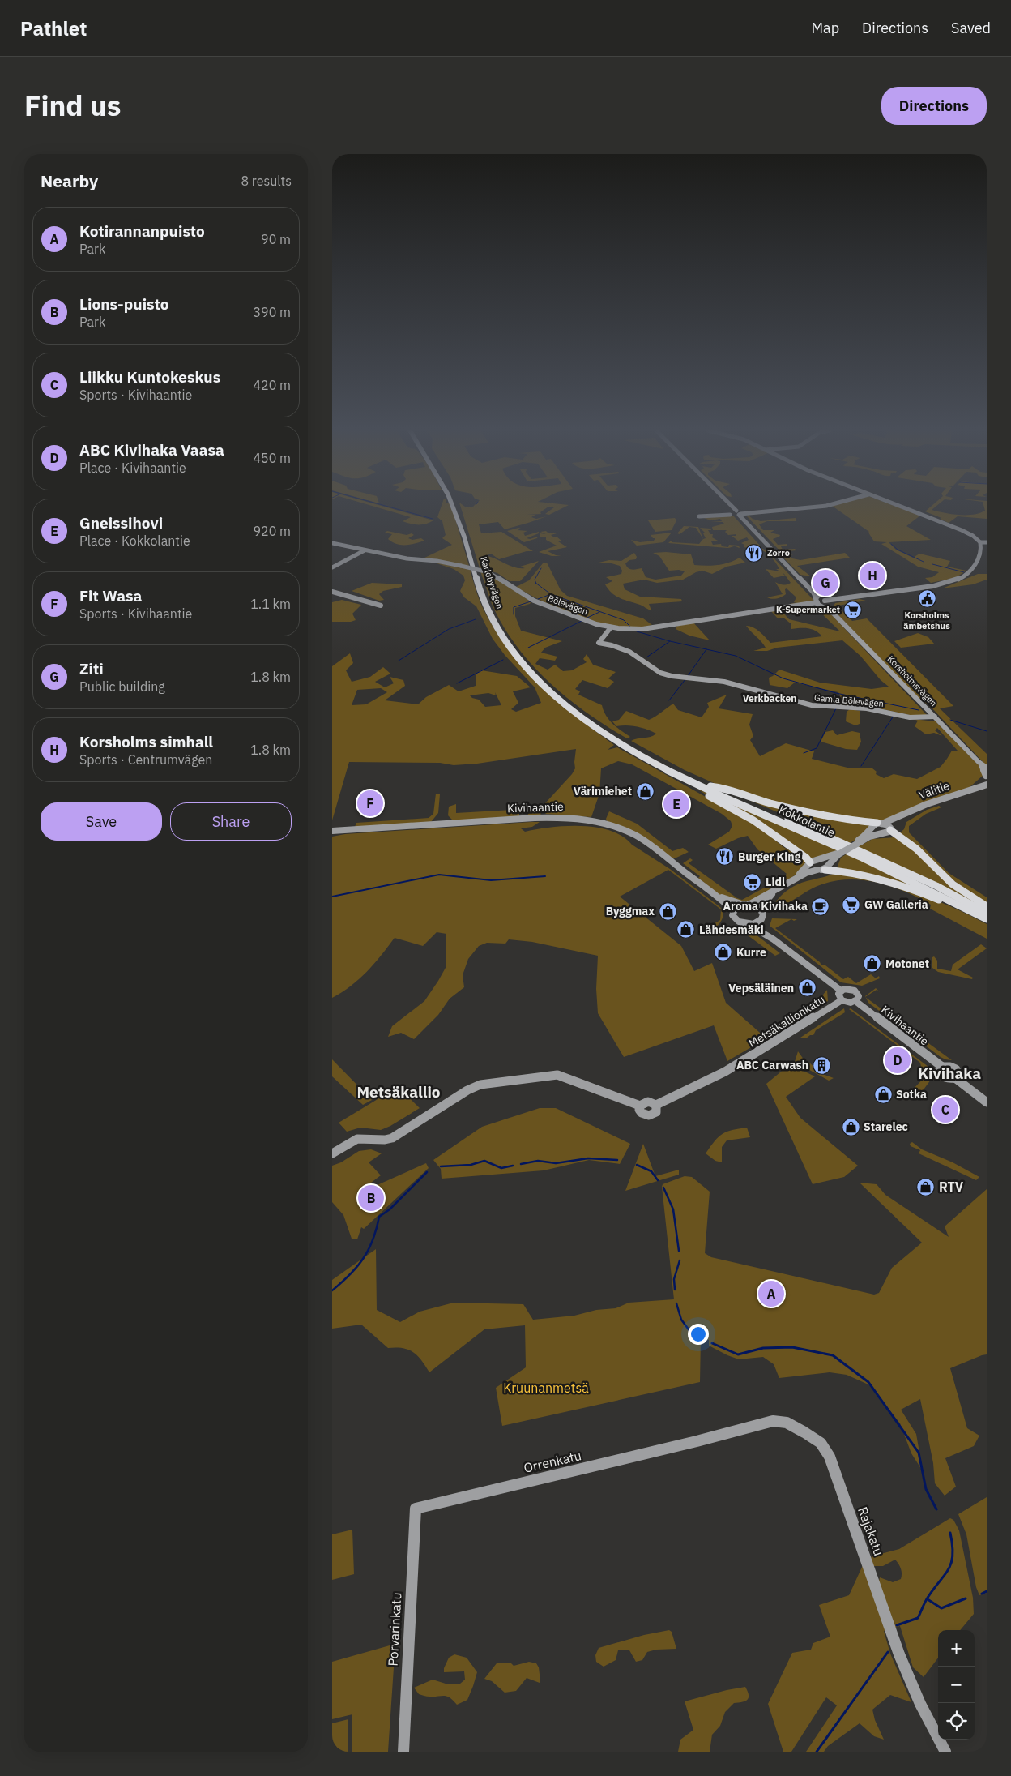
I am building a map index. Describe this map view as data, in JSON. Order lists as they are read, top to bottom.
{
  "streets": {
    "highway": ["Karlebyvägen", "Kokkolantie"],
    "main road": [
      "Bölevägen",
      "Korsholmsvägen",
      "Välitie",
      "Kivihaantie",
      "Metsäkallionkatu",
      "Orrenkatu",
      "Rajakatu",
      "Porvarinkatu"
    ],
    "street": ["Gamla Bölevägen"]
  },
  "crossings": [
    ["Karlebyvägen", "Kokkolantie"],
    ["Bölevägen", "Korsholmsvägen"],
    ["Bölevägen", "Gamla Bölevägen"],
    ["Korsholmsvägen", "Gamla Bölevägen"],
    ["Korsholmsvägen", "Välitie"],
    ["Kivihaantie", "Metsäkallionkatu"],
    ["Orrenkatu", "Rajakatu"],
    ["Orrenkatu", "Porvarinkatu"]
  ],
  "districts": ["Verkbacken", "Kivihaka", "Metsäkallio"],
  "parks": ["Kruunanmetsä"],
  "places": {
    "restaurant": ["Zorro", "Burger King"],
    "public building": ["Korsholms ämbetshus"],
    "supermarket": ["K-Supermarket", "Lidl", "GW Galleria"],
    "shop": [
      "Värimiehet",
      "Byggmax",
      "Lähdesmäki",
      "Kurre",
      "Motonet",
      "Vepsäläinen",
      "Sotka",
      "Starelec",
      "RTV"
    ],
    "cafe": ["Aroma Kivihaka"],
    "building": ["ABC Carwash"]
  },
  "page": {
    "header": "Pathlet",
    "nav": ["Map", "Directions", "Saved"],
    "title": "Find us",
    "buttons": [
      "Directions",
      ["Save", "Share"]
    ],
    "heading": ["Nearby", "8 results"],
    "list": [
      {
        "mark": "A",
        "name": "Kotirannanpuisto",
        "note": "Park",
        "value": "90 m"
      },
      {
        "mark": "B",
        "name": "Lions-puisto",
        "note": "Park",
        "value": "390 m"
      },
      {
        "mark": "C",
        "name": "Liikku Kuntokeskus",
        "note": "Sports · Kivihaantie",
        "value": "420 m"
      },
      {
        "mark": "D",
        "name": "ABC Kivihaka Vaasa",
        "note": "Place · Kivihaantie",
        "value": "450 m"
      },
      {
        "mark": "E",
        "name": "Gneissihovi",
        "note": "Place · Kokkolantie",
        "value": "920 m"
      },
      {
        "mark": "F",
        "name": "Fit Wasa",
        "note": "Sports · Kivihaantie",
        "value": "1.1 km"
      },
      {
        "mark": "G",
        "name": "Ziti",
        "note": "Public building",
        "value": "1.8 km"
      },
      {
        "mark": "H",
        "name": "Korsholms simhall",
        "note": "Sports · Centrumvägen",
        "value": "1.8 km"
      }
    ],
    "pins": [
      "H",
      "G",
      "F",
      "E",
      "D",
      "C",
      "B",
      "A"
    ],
    "map_buttons": ["+", "−"]
  }
}
